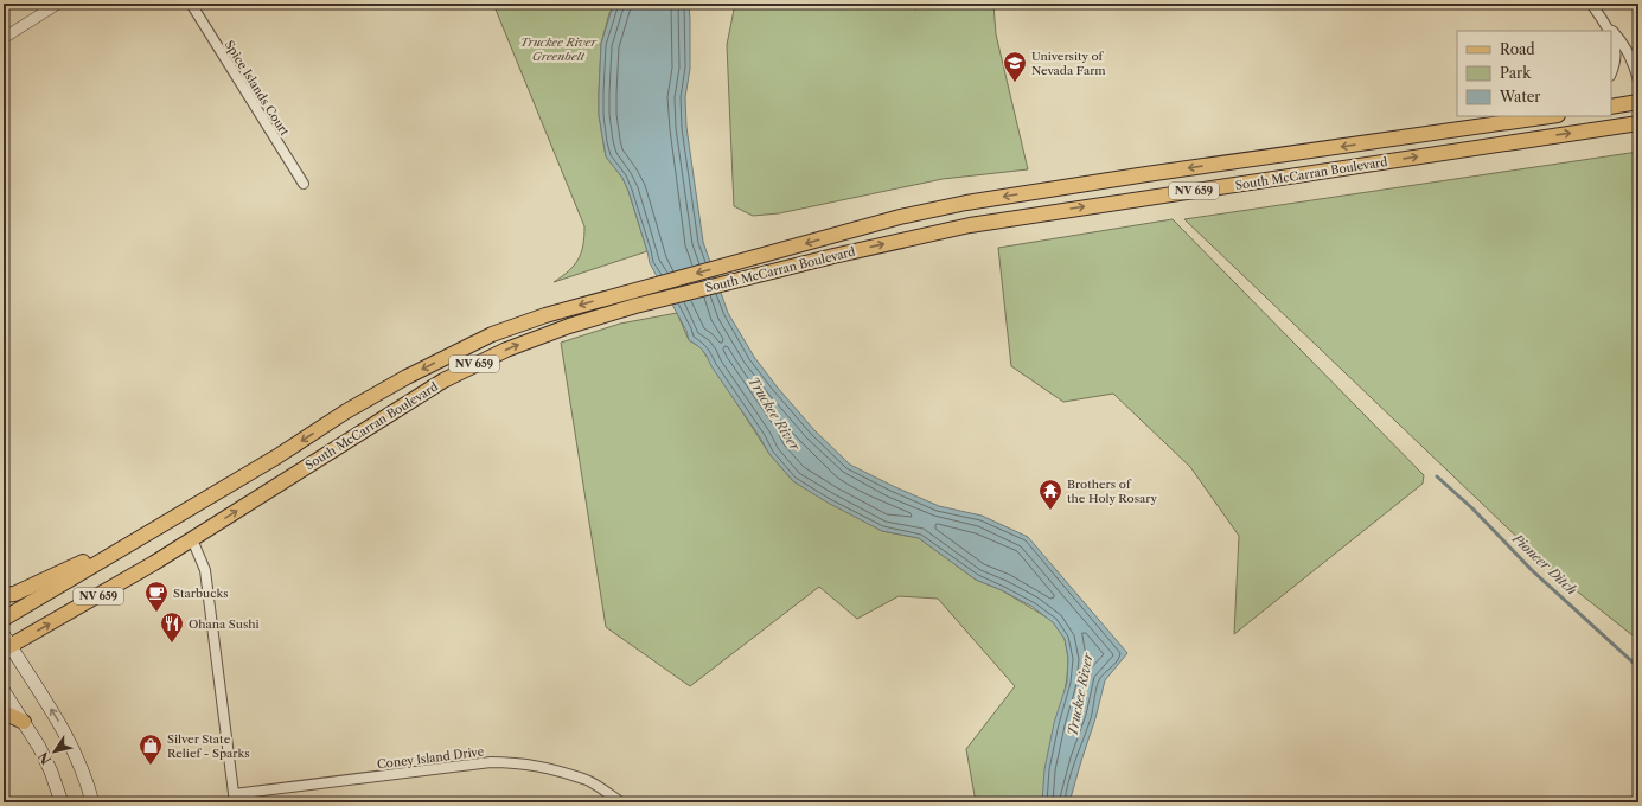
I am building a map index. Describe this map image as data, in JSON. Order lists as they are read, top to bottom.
{
  "streets": {
    "main road": ["South McCarran Boulevard", "NV 659"],
    "street": ["Spice Islands Court", "Coney Island Drive"]
  },
  "water": ["Truckee River", "Pioneer Ditch"],
  "parks": ["Truckee River Greenbelt"],
  "places": {
    "school or university": ["University of Nevada Farm"],
    "temple": ["Brothers of the Holy Rosary"],
    "cafe": ["Starbucks"],
    "restaurant": ["Ohana Sushi"],
    "shop": ["Silver State Relief - Sparks"]
  },
  "legend": ["Road", "Park", "Water"],
  "north": "bottom left"
}
